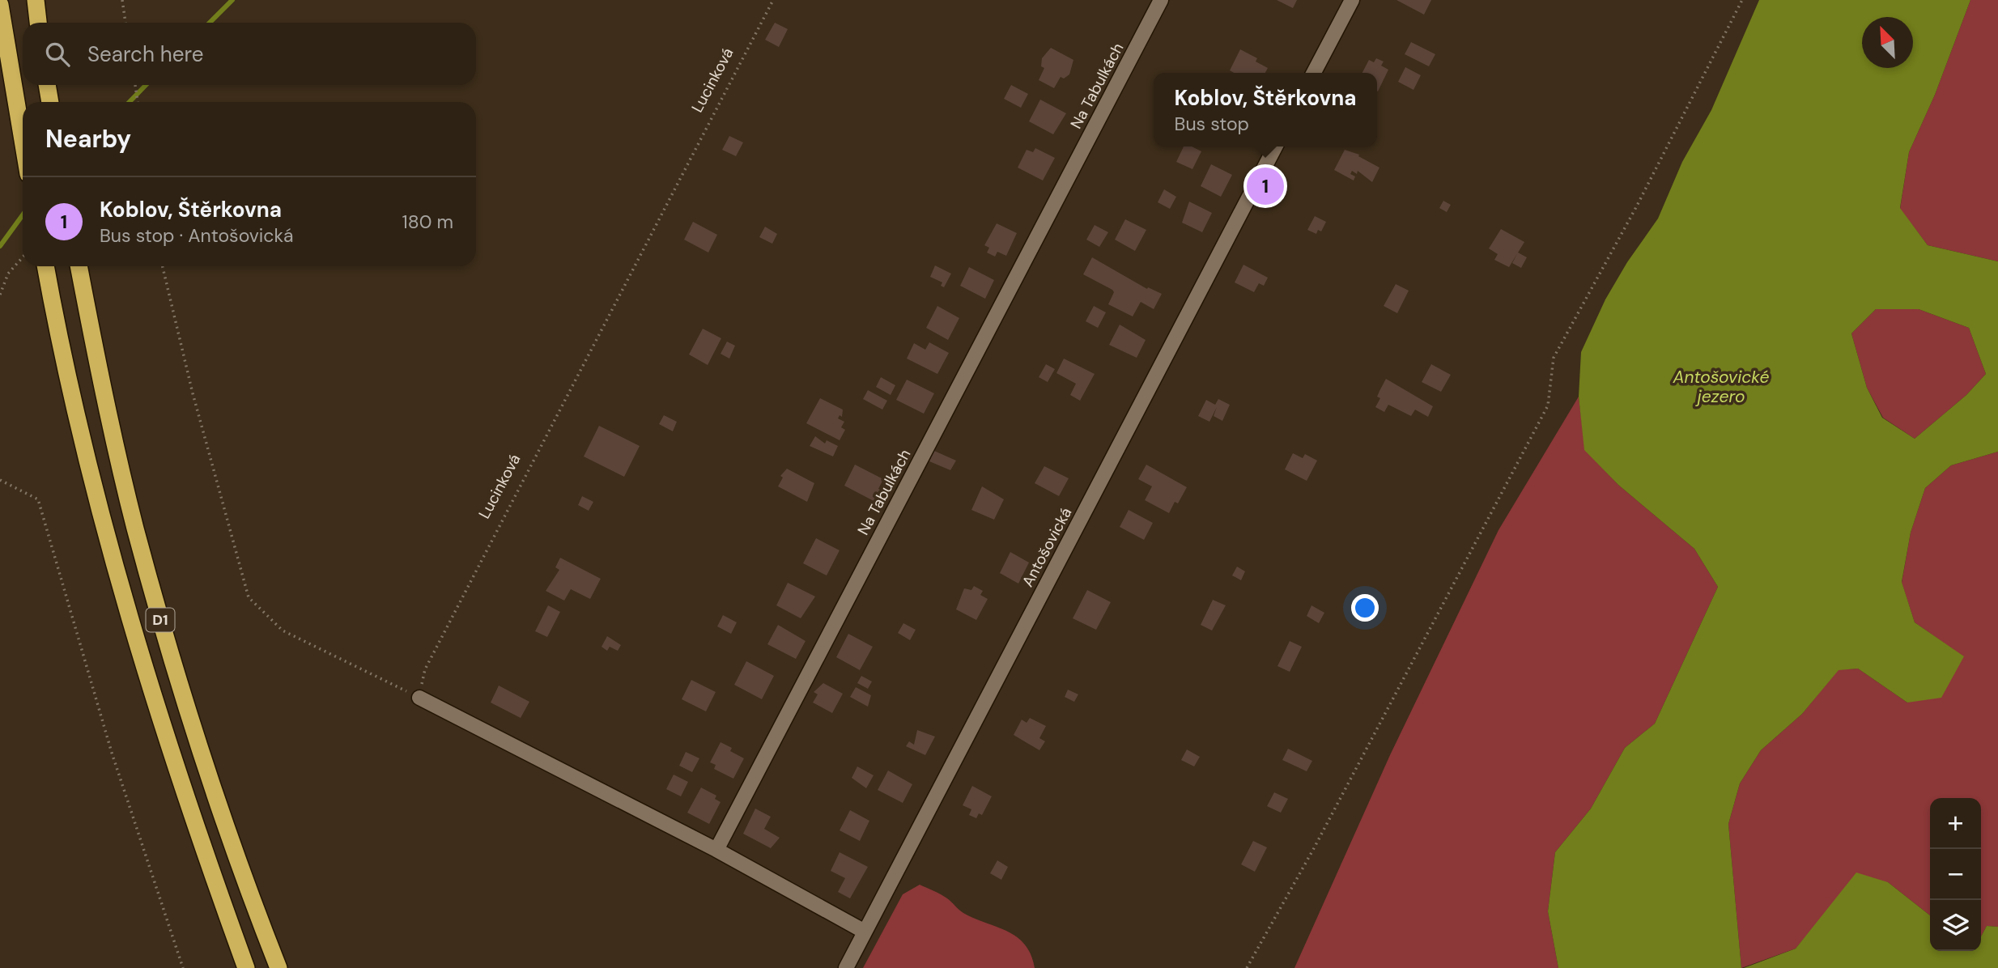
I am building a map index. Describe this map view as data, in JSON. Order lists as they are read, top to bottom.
{
  "streets": {
    "highway": ["D1"],
    "street": ["Na Tabulkách", "Antošovická"],
    "path": ["Lucinková"]
  },
  "water": ["Antošovické jezero"],
  "north": "top left",
  "page": {
    "search": "Search here",
    "popup": ["Koblov, Štěrkovna", "Bus stop"],
    "heading": "Nearby",
    "pins": "1",
    "list": [
      {
        "mark": "1",
        "name": "Koblov, Štěrkovna",
        "note": "Bus stop · Antošovická",
        "value": "180 m"
      }
    ],
    "map_buttons": ["+", "−"]
  }
}
